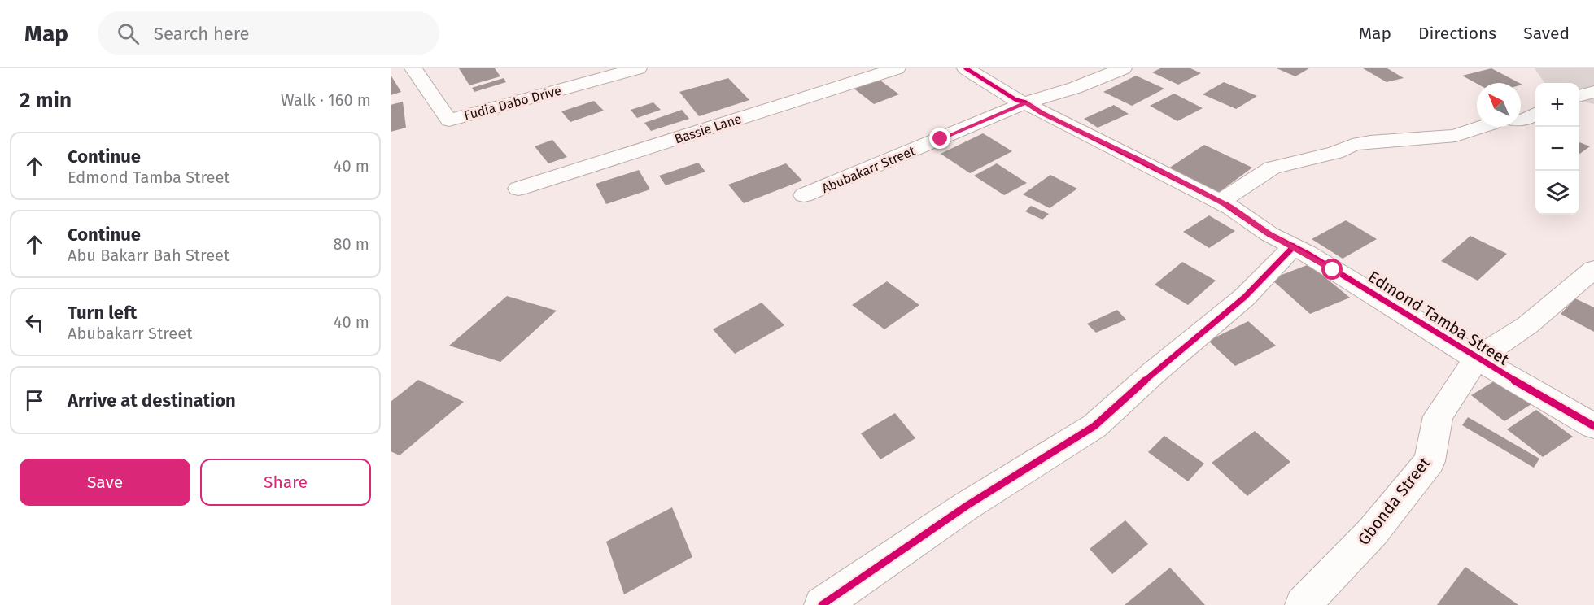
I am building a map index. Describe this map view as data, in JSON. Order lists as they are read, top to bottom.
{
  "streets": {
    "street": [
      "Fudia Dabo Drive",
      "Bassie Lane",
      "Abubakarr Street",
      "Edmond Tamba Street",
      "Gbonda Street"
    ]
  },
  "crossings": [
    ["Abubakarr Street", "Edmond Tamba Street"],
    ["Edmond Tamba Street", "Gbonda Street"]
  ],
  "north": "top left",
  "page": {
    "header": "Map",
    "search": "Search here",
    "nav": ["Map", "Directions", "Saved"],
    "heading": ["2 min", "Walk · 160 m"],
    "map_buttons": ["+", "−"],
    "list": [
      ["Continue", "Edmond Tamba Street", "40 m"],
      ["Continue", "Abu Bakarr Bah Street", "80 m"],
      ["Turn left", "Abubakarr Street", "40 m"],
      "Arrive at destination"
    ],
    "buttons": ["Save", "Share"]
  }
}
